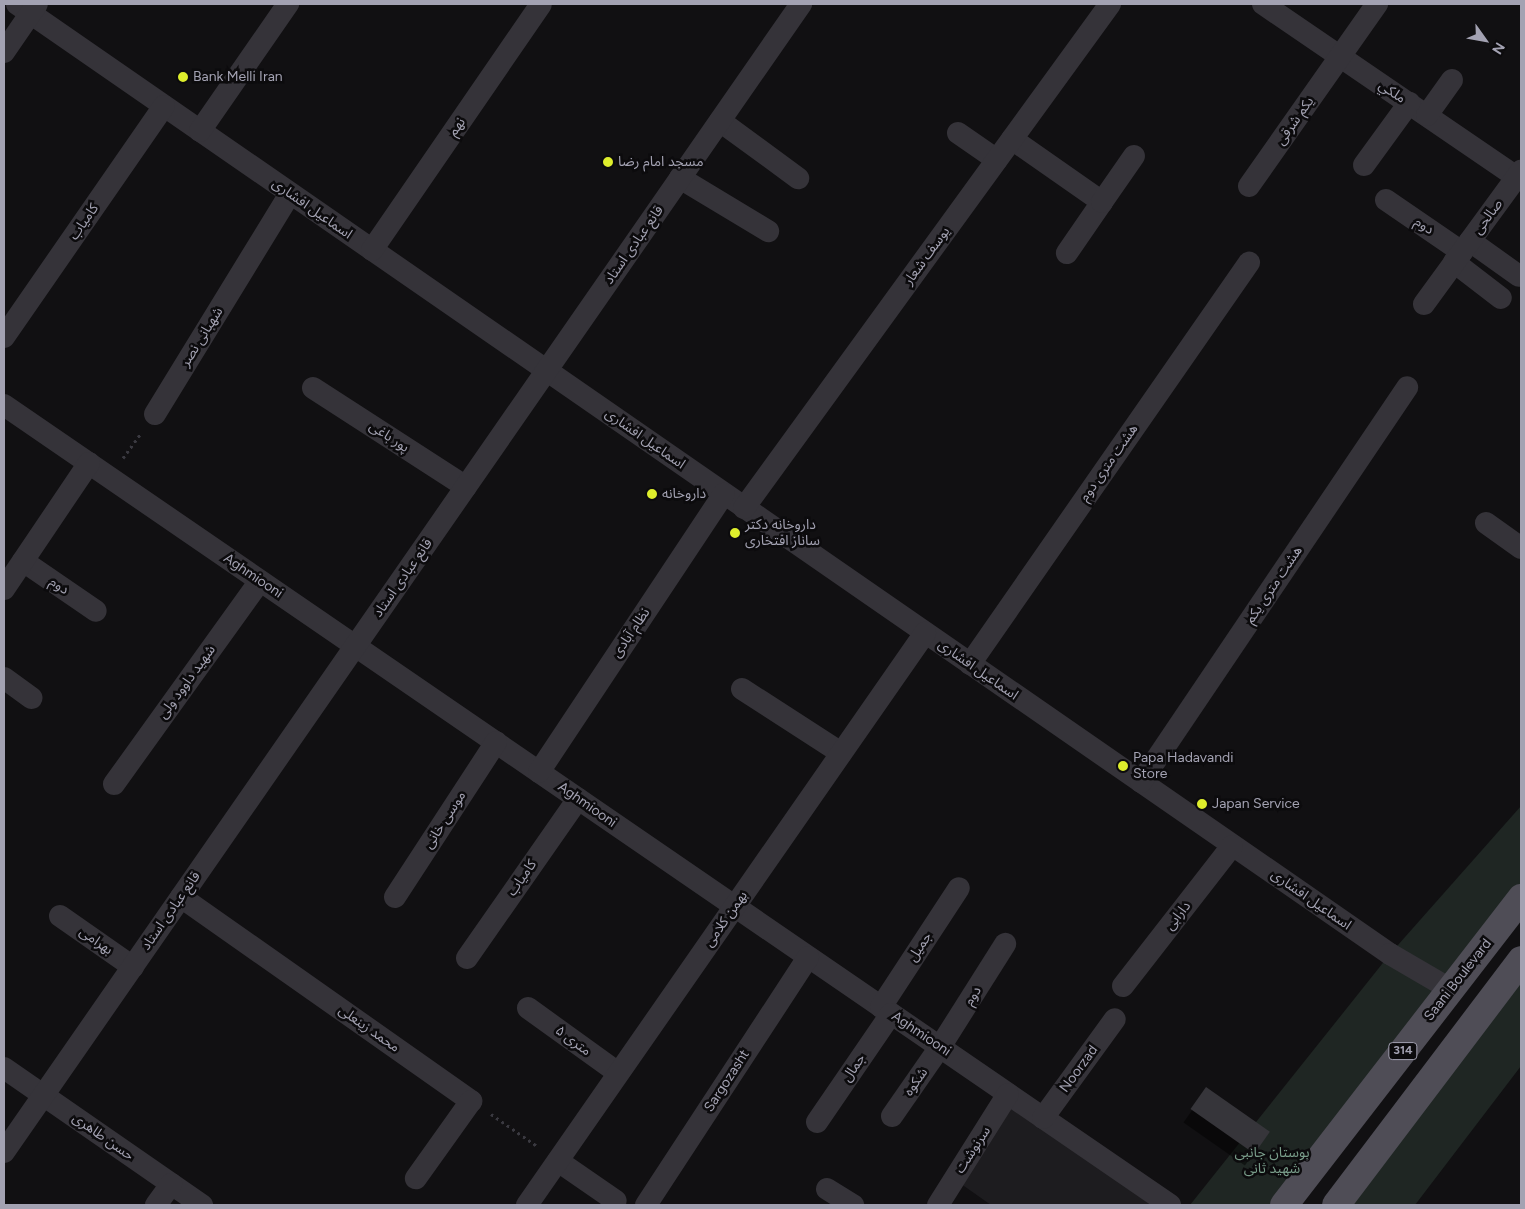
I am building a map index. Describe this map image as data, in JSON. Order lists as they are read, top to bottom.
{
  "streets": {
    "main road": ["Saani Boulevard", "314"],
    "street": [
      "ملکي",
      "یکم شرقی",
      "نهم",
      "اسماعیل افشاری",
      "صالحی",
      "کامیاب",
      "دوم",
      "قانع عبادی استاد",
      "یوسف شعار",
      "شهبانی نصر",
      "پور باغی",
      "هشت متری دوم",
      "Aghmiooni",
      "هشت متری یکم",
      "نظام آبادی",
      "شهید داوود ولی",
      "موسی خانی",
      "دارابی",
      "بهمن کلامی",
      "بهرامی",
      "جمیل",
      "محمد زینعلی",
      "۵ متری",
      "جمال",
      "Noorzad",
      "Sargozasht",
      "شکوه",
      "حسن طاهری",
      "سرنوشت"
    ]
  },
  "crossings": [
    ["ملکي", "یکم شرقی"],
    ["ملکي", "صالحی"],
    ["نهم", "اسماعیل افشاری"],
    ["اسماعیل افشاری", "کامیاب"],
    ["اسماعیل افشاری", "قانع عبادی استاد"],
    ["اسماعیل افشاری", "یوسف شعار"],
    ["اسماعیل افشاری", "شهبانی نصر"],
    ["اسماعیل افشاری", "هشت متری دوم"],
    ["اسماعیل افشاری", "هشت متری یکم"],
    ["اسماعیل افشاری", "نظام آبادی"],
    ["اسماعیل افشاری", "دارابی"],
    ["اسماعیل افشاری", "بهمن کلامی"],
    ["اسماعیل افشاری", "Saani Boulevard"],
    ["صالحی", "دوم"],
    ["کامیاب", "Aghmiooni"],
    ["دوم", "Aghmiooni"],
    ["دوم", "شکوه"],
    ["قانع عبادی استاد", "پور باغی"],
    ["قانع عبادی استاد", "Aghmiooni"],
    ["قانع عبادی استاد", "بهرامی"],
    ["قانع عبادی استاد", "محمد زینعلی"],
    ["قانع عبادی استاد", "حسن طاهری"],
    ["Aghmiooni", "نظام آبادی"],
    ["Aghmiooni", "شهید داوود ولی"],
    ["Aghmiooni", "موسی خانی"],
    ["Aghmiooni", "بهمن کلامی"],
    ["Aghmiooni", "جمیل"],
    ["Aghmiooni", "جمال"],
    ["Aghmiooni", "Noorzad"],
    ["Aghmiooni", "Sargozasht"],
    ["Aghmiooni", "شکوه"],
    ["Aghmiooni", "سرنوشت"],
    ["بهمن کلامی", "۵ متری"],
    ["جمیل", "جمال"]
  ],
  "parks": ["بوستان جانبی شهید ثانی"],
  "places": [
    "Bank Melli Iran",
    "مسجد امام رضا",
    "داروخانه",
    "داروخانه دكتر ساناز افتخارى",
    "Papa Hadavandi Store",
    "Japan Service"
  ],
  "north": "bottom right"
}
